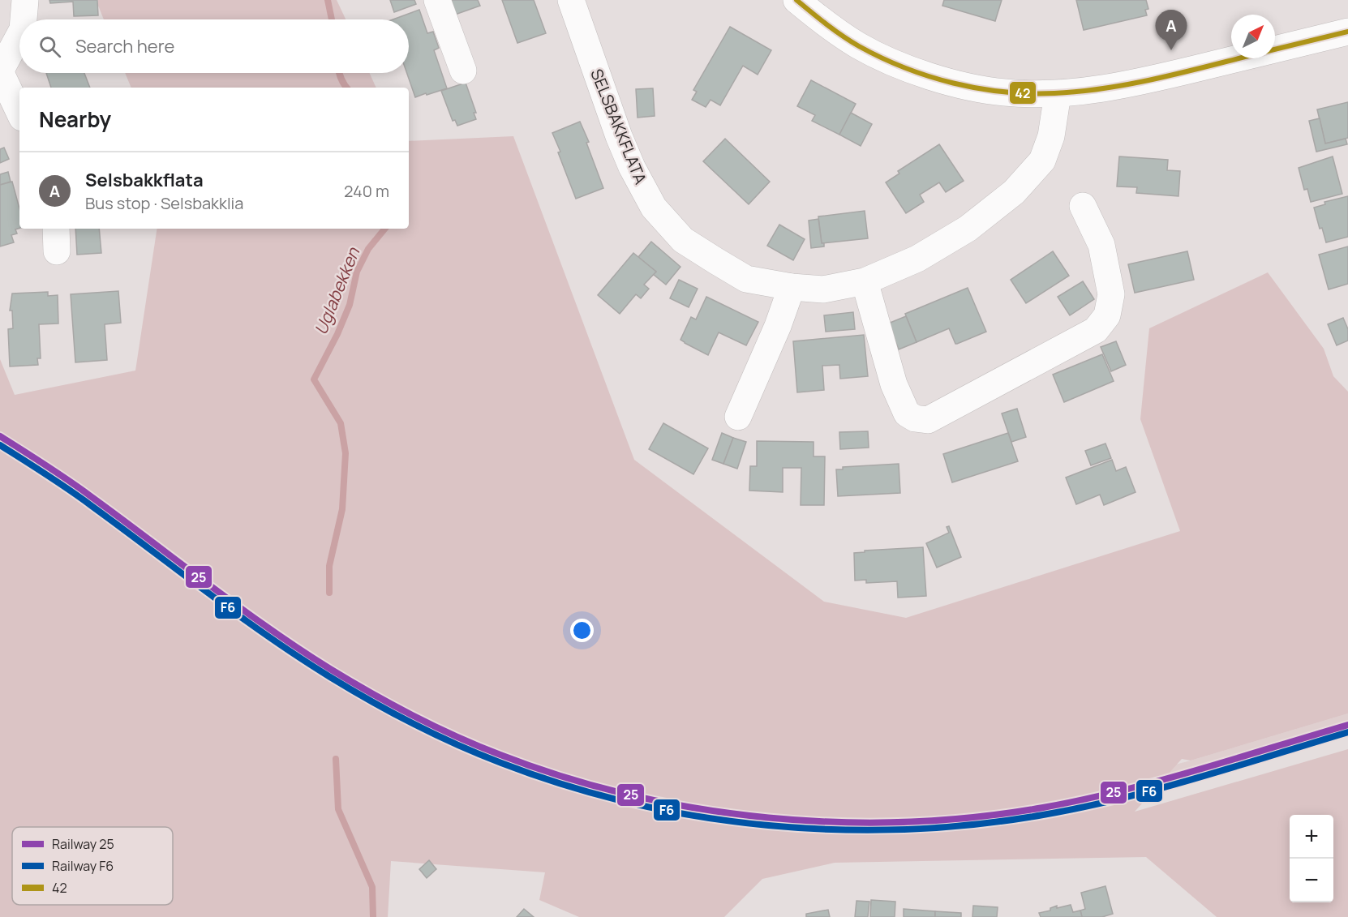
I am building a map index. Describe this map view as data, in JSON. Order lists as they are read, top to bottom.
{
  "streets": {
    "street": ["SELSBAKKFLATA"]
  },
  "water": ["Uglabekken"],
  "lines": ["transit line 42", "rail line 25", "rail line F6"],
  "legend": ["Railway 25", "Railway F6", "42"],
  "north": "top right",
  "page": {
    "pins": "A",
    "search": "Search here",
    "heading": "Nearby",
    "list": [
      {
        "mark": "A",
        "name": "Selsbakkflata",
        "note": "Bus stop · Selsbakklia",
        "value": "240 m"
      }
    ],
    "map_buttons": ["+", "−"]
  }
}
